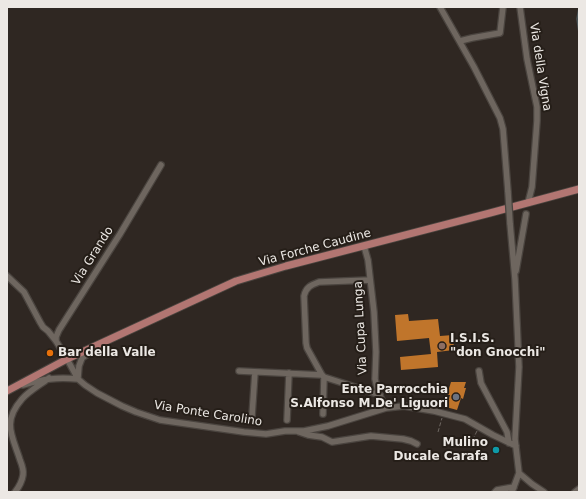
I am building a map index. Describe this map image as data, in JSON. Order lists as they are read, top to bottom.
{
  "streets": {
    "main road": ["Via Forche Caudine"],
    "street": [
      "Via della Vigna",
      "Via Grando",
      "Via Cupa Lunga",
      "Via Ponte Carolino"
    ]
  },
  "crossings": [
    ["Via della Vigna", "Via Forche Caudine"],
    ["Via Forche Caudine", "Via Cupa Lunga"],
    ["Via Forche Caudine", "Via Ponte Carolino"],
    ["Via Cupa Lunga", "Via Ponte Carolino"]
  ],
  "places": [
    "I.S.I.S. \"don Gnocchi\"",
    "Bar della Valle",
    "Ente Parrocchia S.Alfonso M.De' Liguori",
    "Mulino Ducale Carafa"
  ]
}
